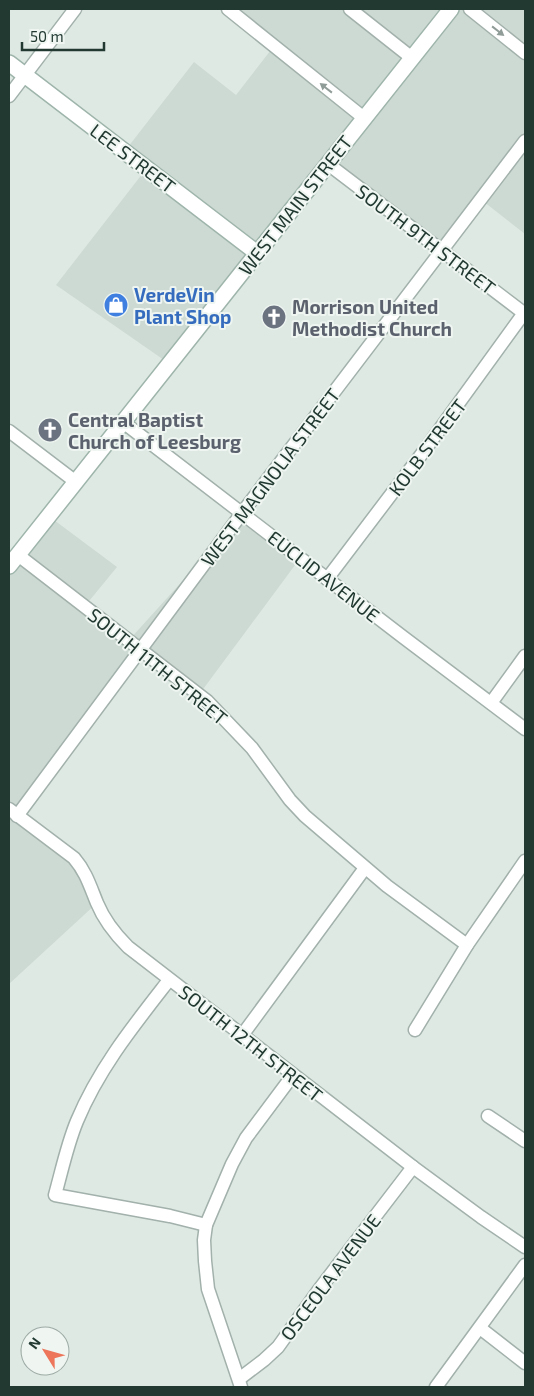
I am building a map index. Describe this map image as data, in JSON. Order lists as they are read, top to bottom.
{
  "streets": {
    "main road": ["LEE STREET", "WEST MAIN STREET"],
    "street": [
      "SOUTH 9TH STREET",
      "KOLB STREET",
      "WEST MAGNOLIA STREET",
      "EUCLID AVENUE",
      "SOUTH 11TH STREET",
      "SOUTH 12TH STREET",
      "OSCEOLA AVENUE"
    ]
  },
  "crossings": [
    ["LEE STREET", "WEST MAIN STREET"],
    ["WEST MAIN STREET", "SOUTH 9TH STREET"],
    ["WEST MAIN STREET", "EUCLID AVENUE"],
    ["WEST MAIN STREET", "SOUTH 11TH STREET"],
    ["SOUTH 9TH STREET", "KOLB STREET"],
    ["SOUTH 9TH STREET", "WEST MAGNOLIA STREET"],
    ["KOLB STREET", "EUCLID AVENUE"],
    ["WEST MAGNOLIA STREET", "EUCLID AVENUE"],
    ["WEST MAGNOLIA STREET", "SOUTH 11TH STREET"],
    ["WEST MAGNOLIA STREET", "SOUTH 12TH STREET"],
    ["SOUTH 12TH STREET", "OSCEOLA AVENUE"]
  ],
  "places": {
    "shop": ["VerdeVin Plant Shop"],
    "church": ["Morrison United Methodist Church", "Central Baptist Church of Leesburg"]
  },
  "scale_bar": "50 m",
  "north": "top left"
}
